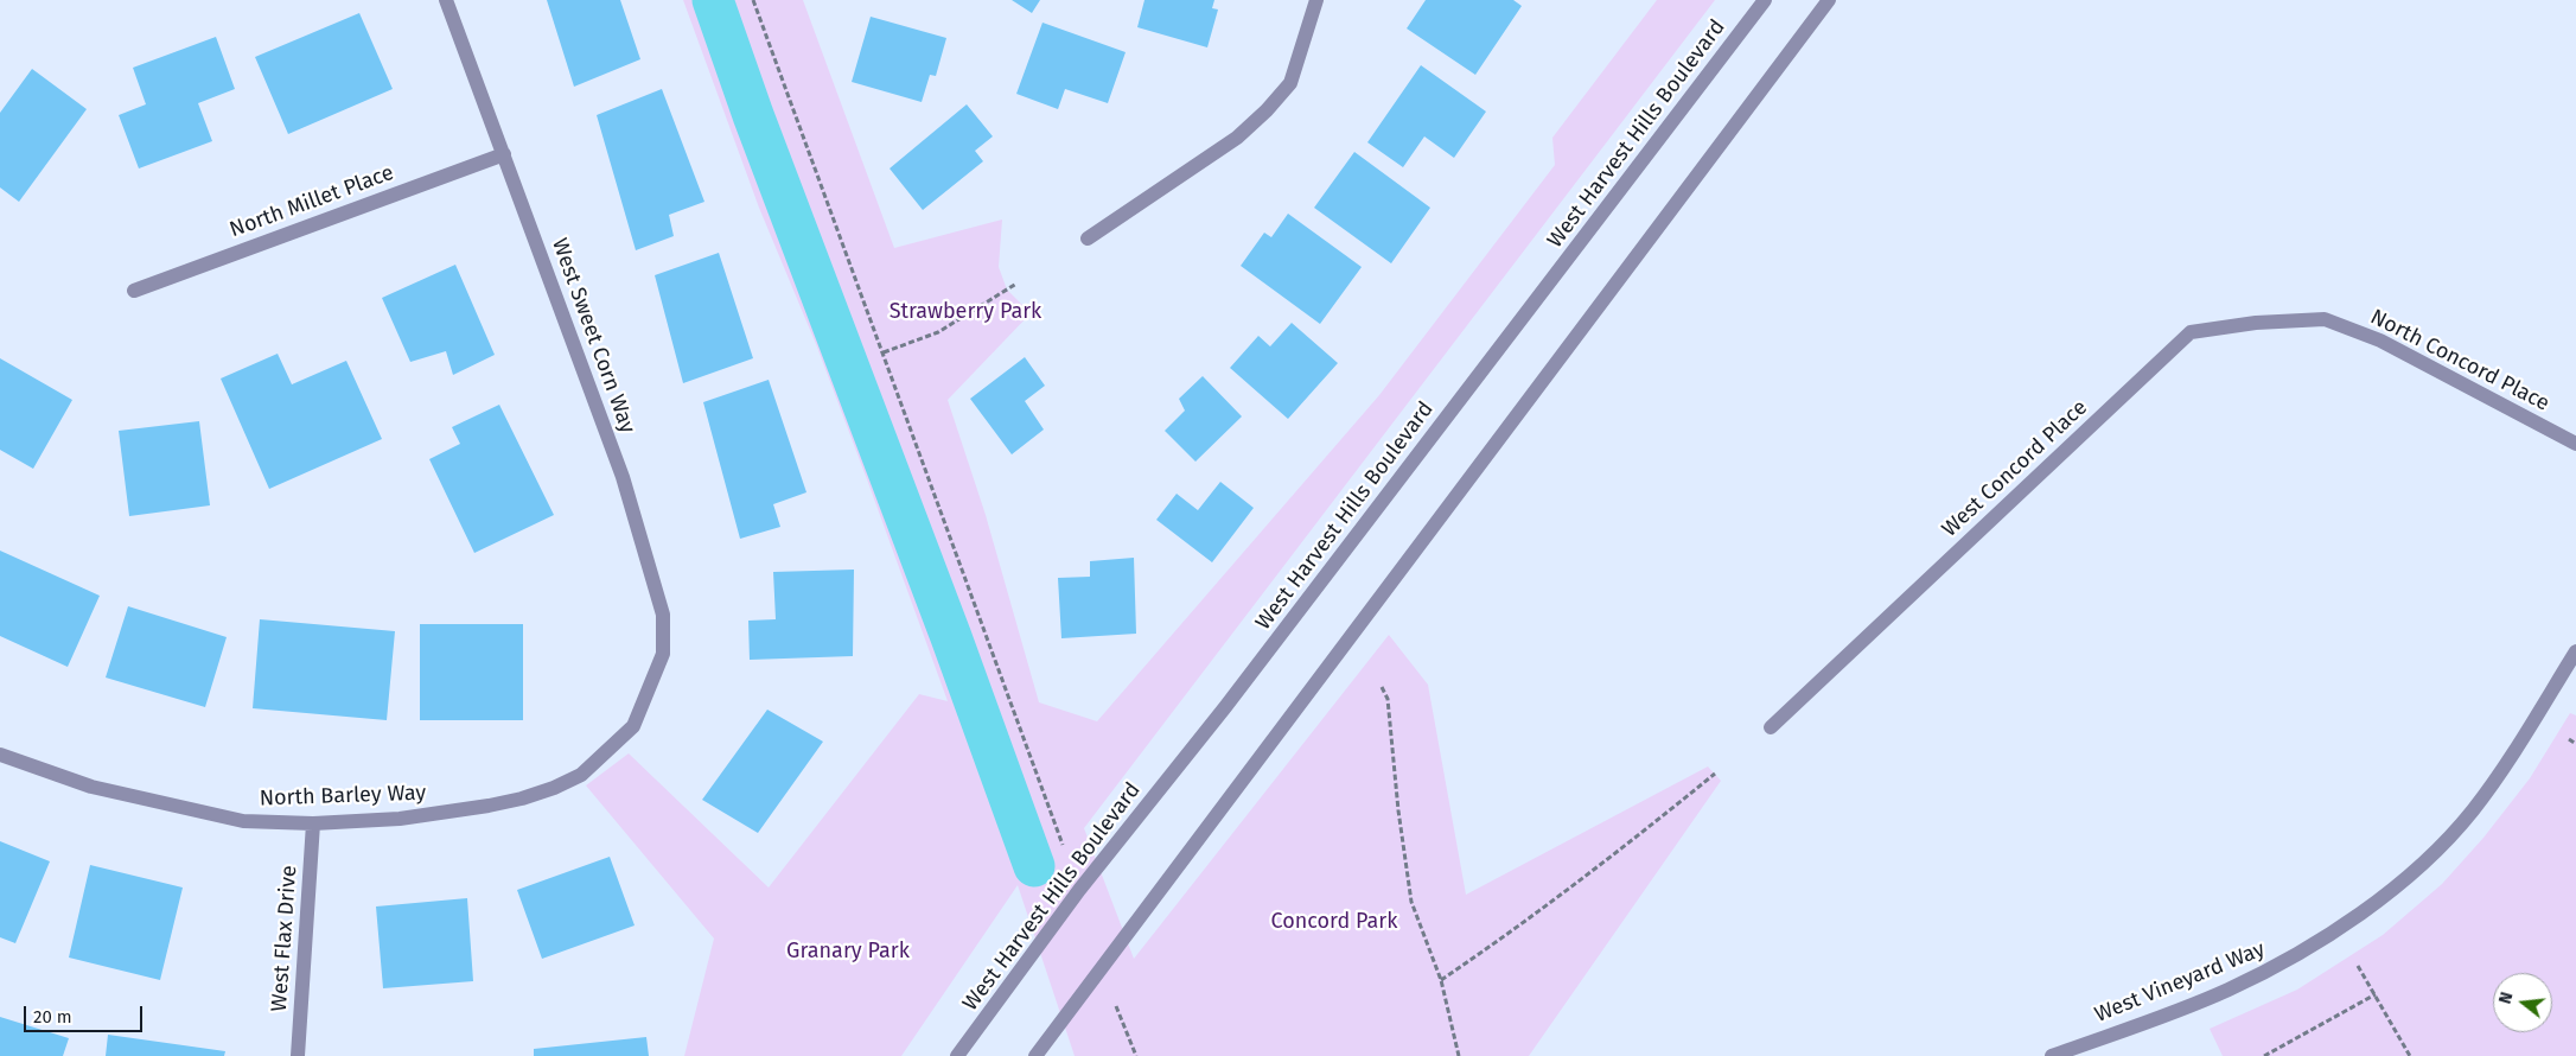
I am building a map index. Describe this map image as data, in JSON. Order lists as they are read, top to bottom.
{
  "streets": {
    "street": [
      "West Harvest Hills Boulevard",
      "North Millet Place",
      "West Sweet Corn Way",
      "North Concord Place",
      "West Concord Place",
      "North Barley Way",
      "West Flax Drive",
      "West Vineyard Way"
    ]
  },
  "crossings": [
    ["North Millet Place", "West Sweet Corn Way"],
    ["West Sweet Corn Way", "North Barley Way"],
    ["North Concord Place", "West Concord Place"],
    ["North Barley Way", "West Flax Drive"]
  ],
  "parks": ["Strawberry Park", "Concord Park", "Granary Park"],
  "scale_bar": "20 m",
  "north": "left"
}
